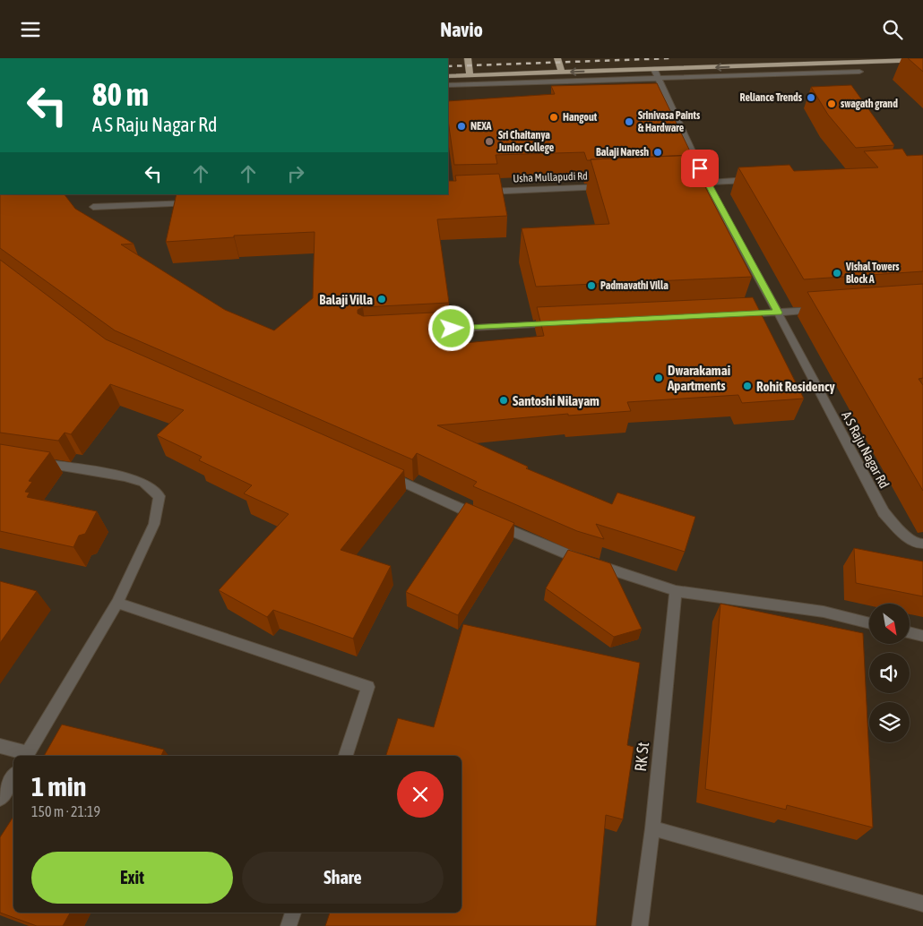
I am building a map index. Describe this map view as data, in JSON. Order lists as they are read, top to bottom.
{
  "streets": {
    "street": ["Usha Mullapudi Rd", "A S Raju Nagar Rd", "RK St"]
  },
  "places": [
    "Reliance Trends",
    "swagath grand",
    "Hangout",
    "Srinivasa Paints & Hardware",
    "NEXA",
    "Sri Chaitanya Junior College",
    "Balaji Naresh",
    "Vishal Towers Block A",
    "Padmavathi Villa",
    "Balaji Villa",
    "Dwarakamai Apartments",
    "Rohit Residency",
    "Santoshi Nilayam"
  ],
  "north": "bottom right",
  "page": {
    "header": "Navio",
    "turn": ["80 m", "A S Raju Nagar Rd"],
    "heading": ["1 min", "150 m · 21:19"],
    "buttons": ["Exit", "Share"]
  }
}
